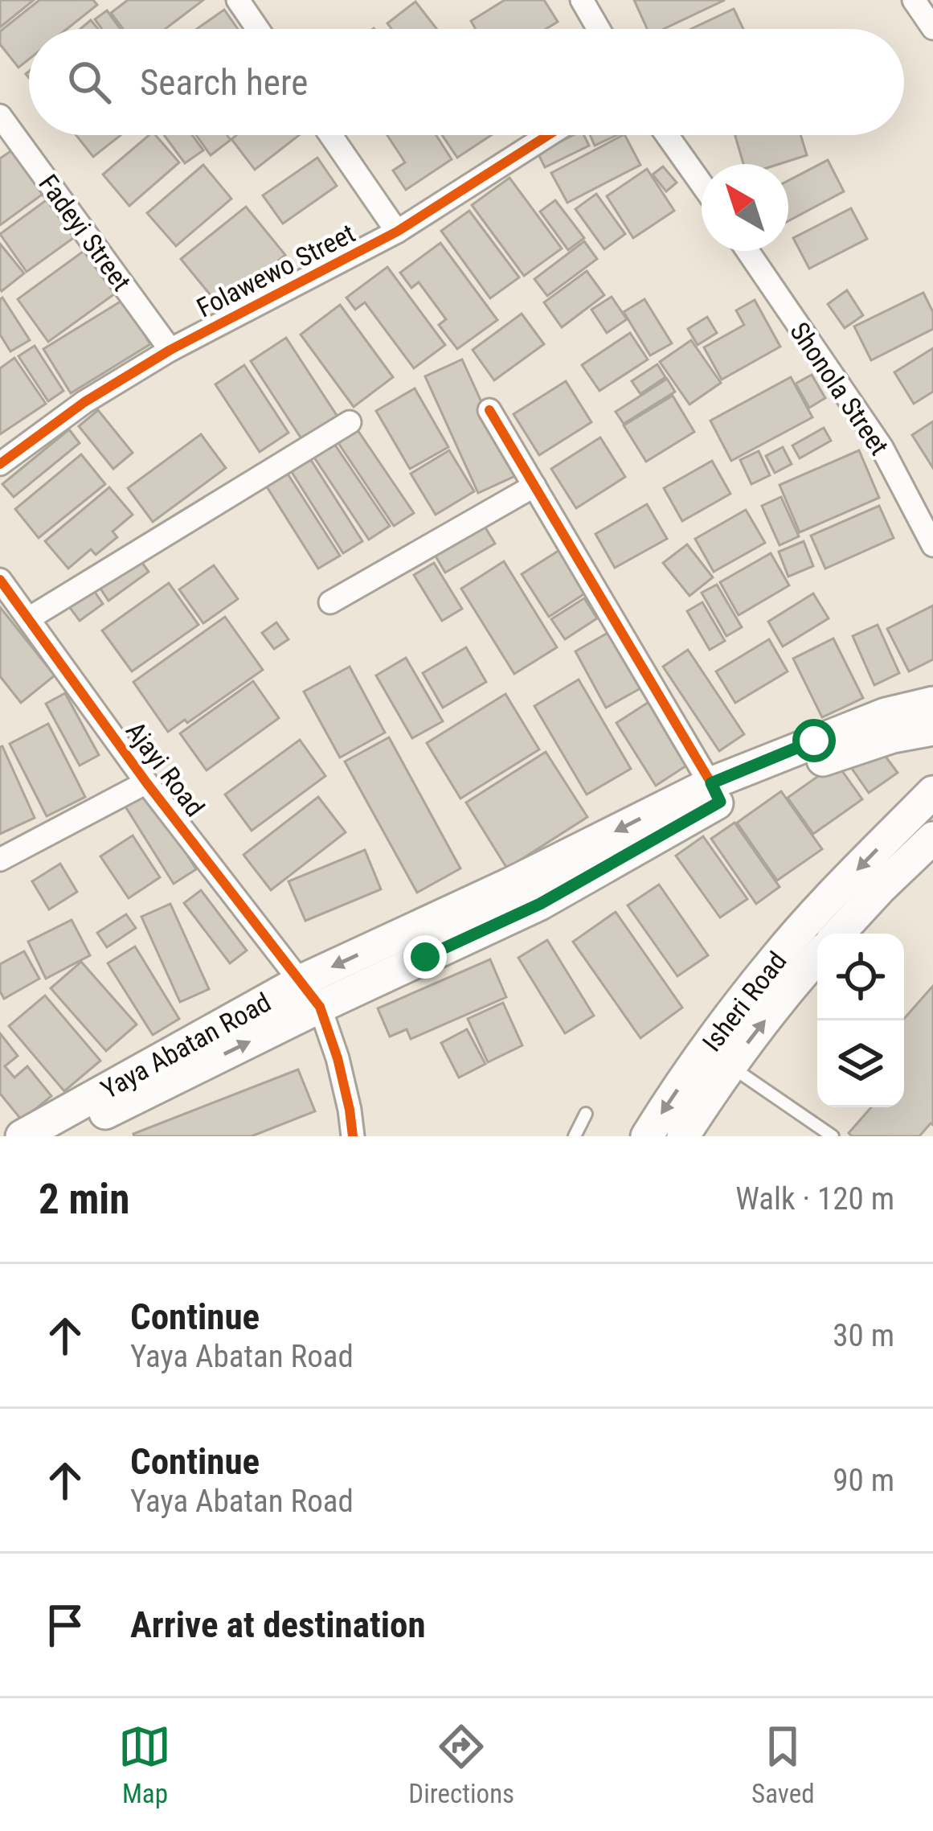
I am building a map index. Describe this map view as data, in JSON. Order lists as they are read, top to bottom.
{
  "streets": {
    "main road": ["Isheri Road", "Yaya Abatan Road"],
    "street": [
      "Fadeyi Street",
      "Folawewo Street",
      "Shonola Street",
      "Ajayi Road"
    ]
  },
  "crossings": [
    ["Fadeyi Street", "Folawewo Street"],
    ["Ajayi Road", "Yaya Abatan Road"]
  ],
  "north": "top left",
  "page": {
    "search": "Search here",
    "heading": ["2 min", "Walk · 120 m"],
    "list": [
      ["Continue", "Yaya Abatan Road", "30 m"],
      ["Continue", "Yaya Abatan Road", "90 m"],
      "Arrive at destination"
    ],
    "nav": ["Map", "Directions", "Saved"]
  }
}
